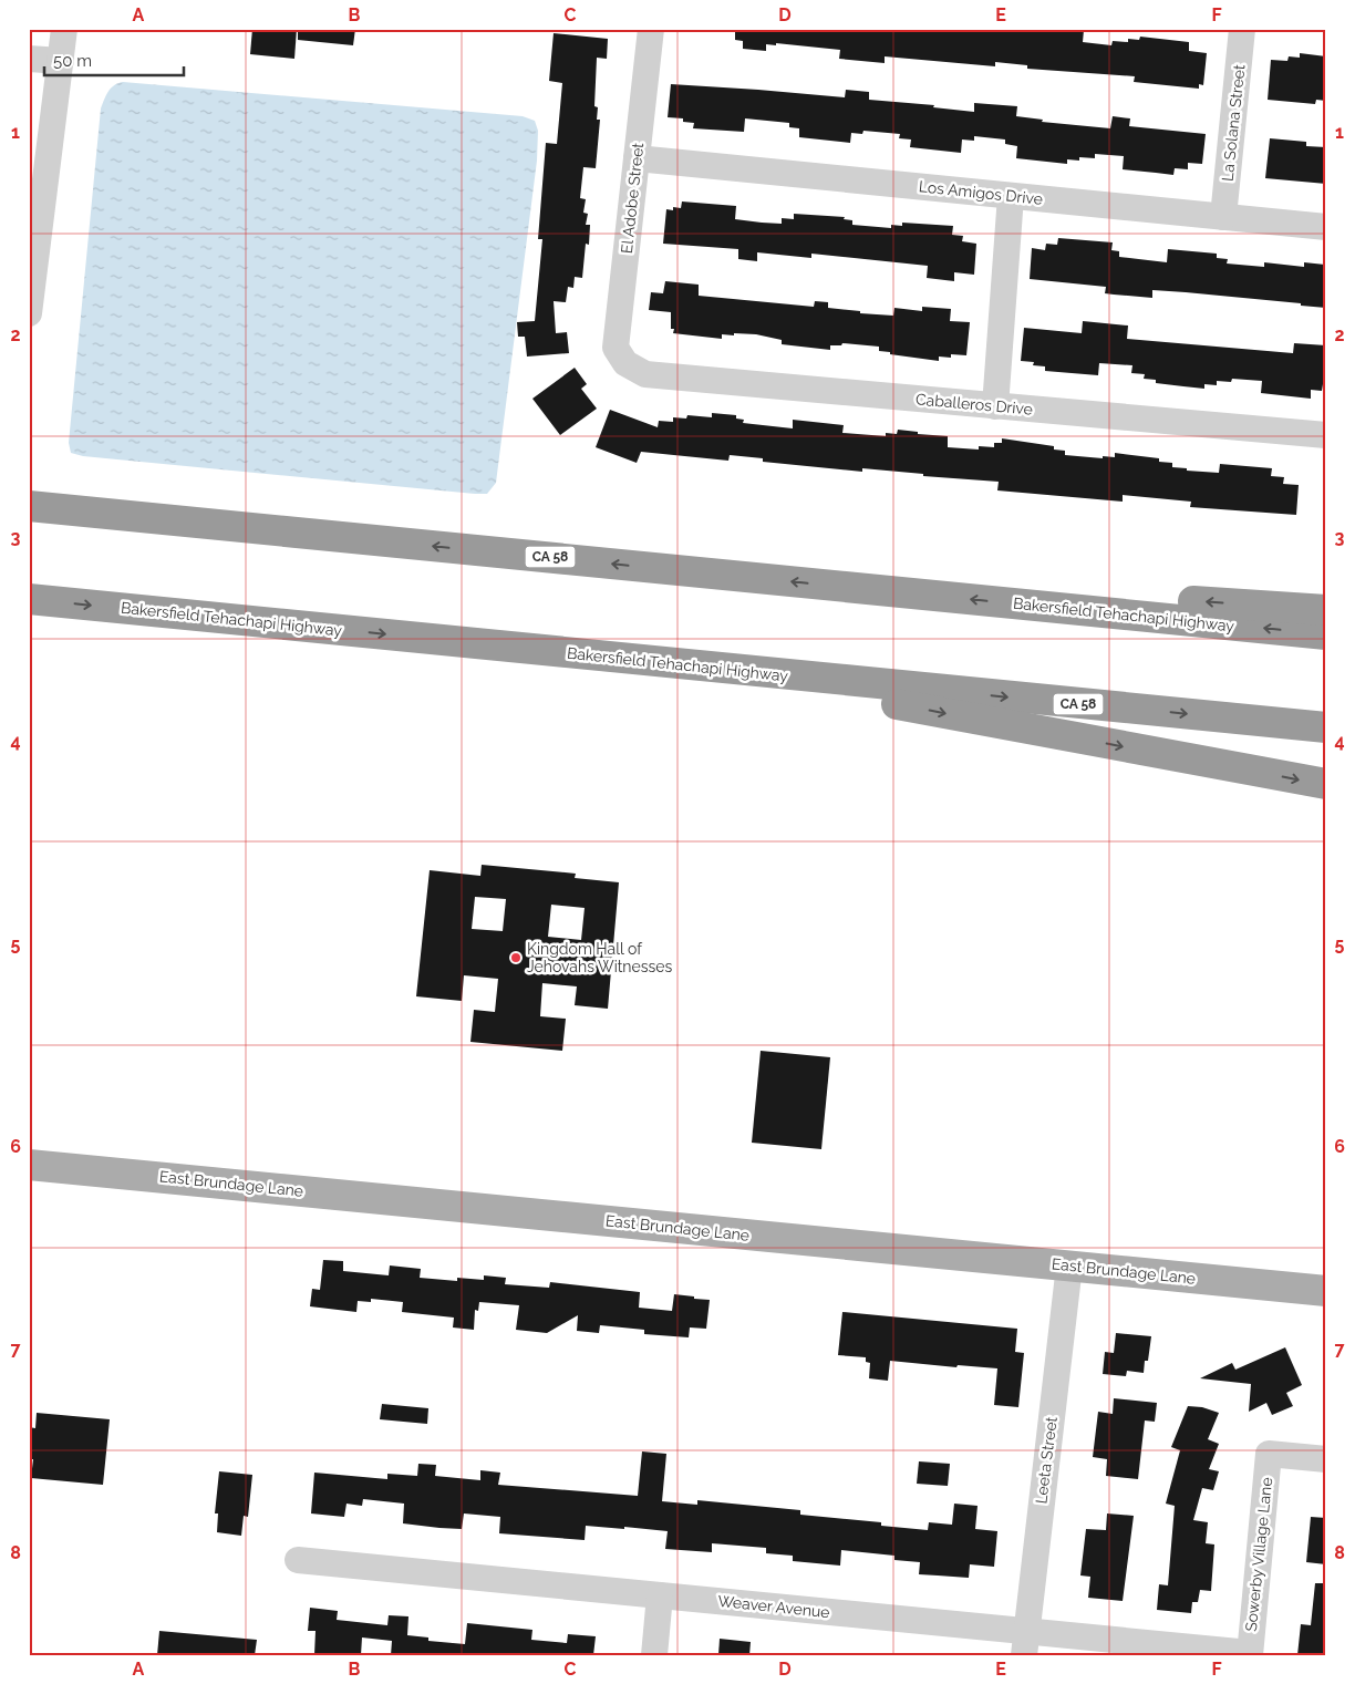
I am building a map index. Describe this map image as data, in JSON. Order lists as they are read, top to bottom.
{
  "streets": {
    "highway": ["CA 58", "Bakersfield Tehachapi Highway"],
    "main road": ["East Brundage Lane"],
    "street": [
      "La Solana Street",
      "Los Amigos Drive",
      "El Adobe Street",
      "Caballeros Drive",
      "Leeta Street",
      "Sowerby Village Lane",
      "Weaver Avenue"
    ]
  },
  "crossings": [
    ["La Solana Street", "Los Amigos Drive"],
    ["Los Amigos Drive", "El Adobe Street"],
    ["El Adobe Street", "Caballeros Drive"],
    ["East Brundage Lane", "Leeta Street"],
    ["Leeta Street", "Weaver Avenue"],
    ["Sowerby Village Lane", "Weaver Avenue"]
  ],
  "places": ["Kingdom Hall of Jehovahs Witnesses"],
  "scale_bar": "50 m",
  "grid": {
    "columns": [
      "A",
      "B",
      "C",
      "D",
      "E",
      "F"
    ],
    "rows": [
      "1",
      "2",
      "3",
      "4",
      "5",
      "6",
      "7",
      "8"
    ]
  }
}
